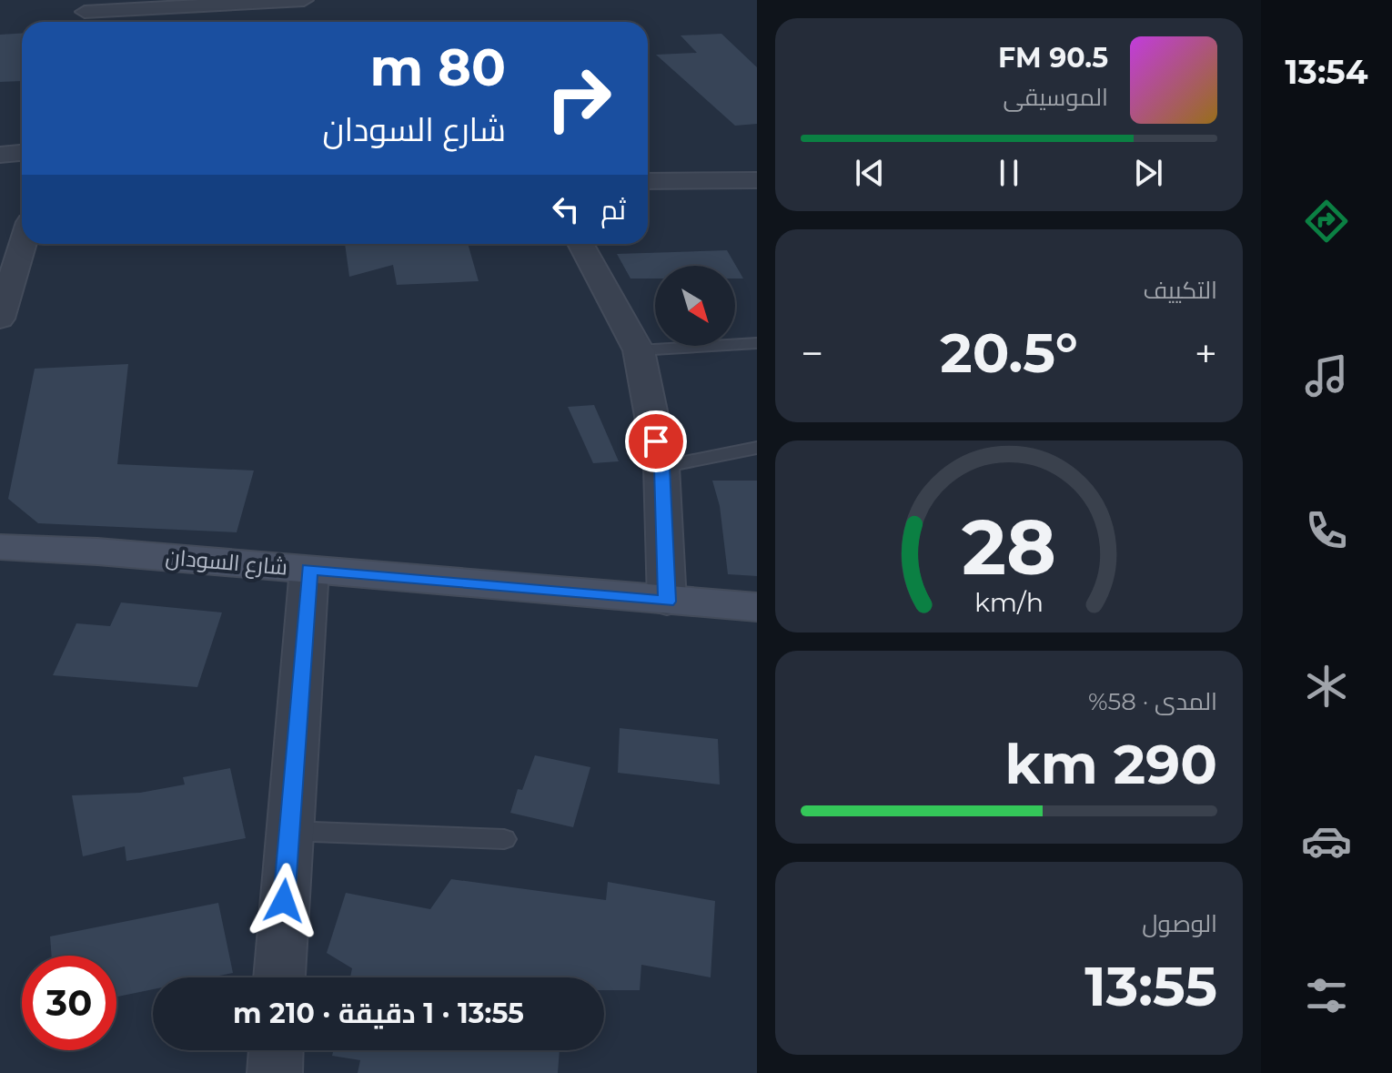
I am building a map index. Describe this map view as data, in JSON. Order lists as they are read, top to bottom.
{
  "streets": {
    "main road": ["شارع السودان"]
  },
  "north": "bottom right",
  "page": {
    "tabs": "13:54",
    "turn": ["80 m", "شارع السودان"],
    "song": ["90.5 FM", "الموسيقى"],
    "then": "ثم",
    "tile": [
      "التكييف",
      ["المدى · 58%", "290 km"],
      ["الوصول", "13:55"]
    ],
    "heat": ["−", "20.5°", "+"],
    "limit": "30",
    "trip": "13:55 · 1 دقيقة · 210 m",
    "gauge": ["28", "km/h"]
  }
}
